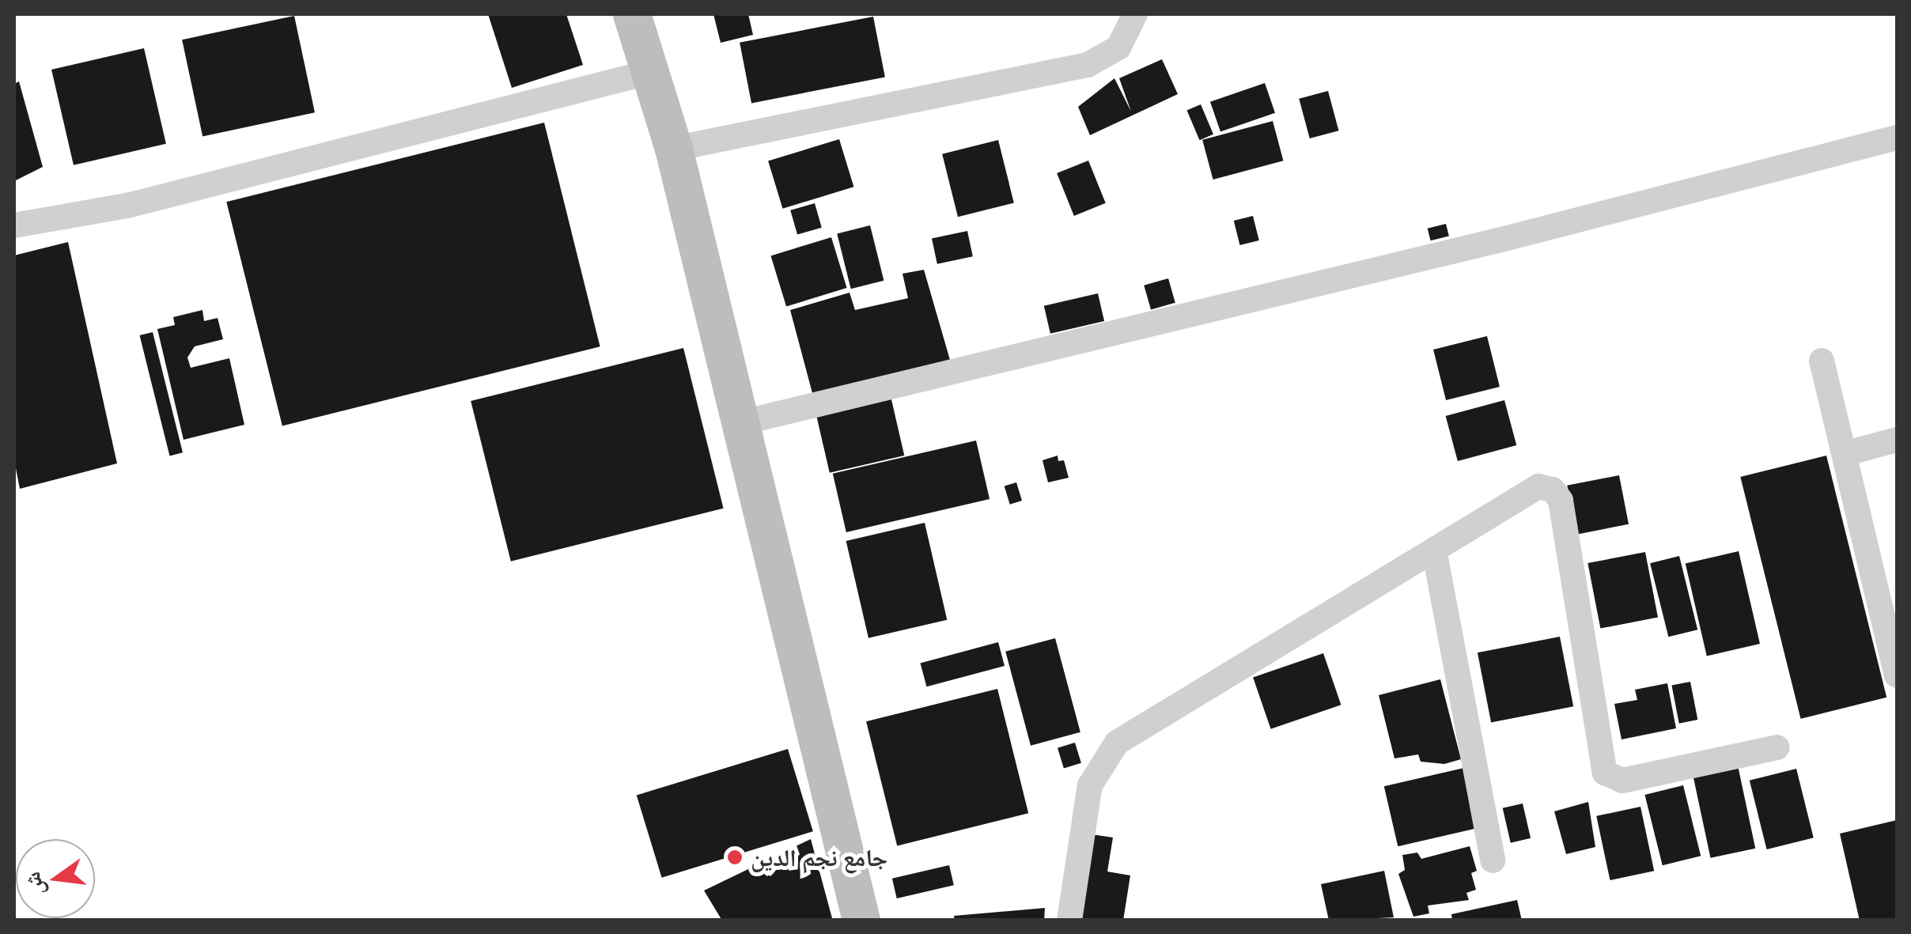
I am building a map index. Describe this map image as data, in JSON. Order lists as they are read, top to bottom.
{
  "places": ["جامع نجم الدين"],
  "north": "left"
}
